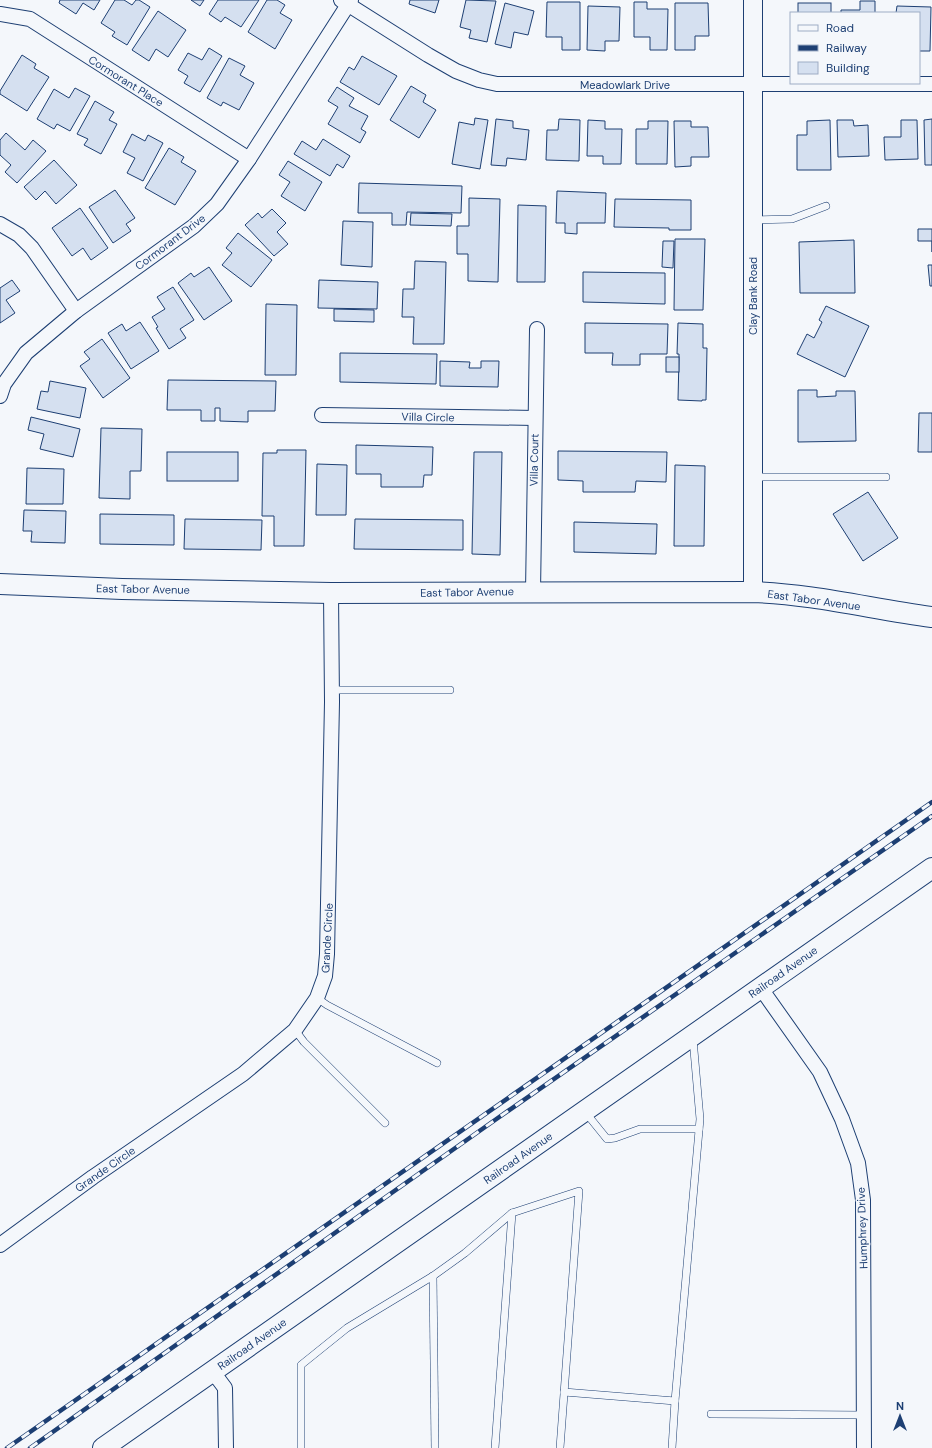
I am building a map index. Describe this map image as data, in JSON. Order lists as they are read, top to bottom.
{
  "streets": {
    "main road": ["East Tabor Avenue", "Railroad Avenue"],
    "street": [
      "Cormorant Place",
      "Meadowlark Drive",
      "Cormorant Drive",
      "Clay Bank Road",
      "Villa Circle",
      "Villa Court",
      "Grande Circle",
      "Humphrey Drive"
    ]
  },
  "crossings": [
    ["Cormorant Place", "Cormorant Drive"],
    ["Meadowlark Drive", "Cormorant Drive"],
    ["Meadowlark Drive", "Clay Bank Road"],
    ["Clay Bank Road", "East Tabor Avenue"],
    ["Villa Circle", "Villa Court"],
    ["Villa Court", "East Tabor Avenue"],
    ["East Tabor Avenue", "Grande Circle"],
    ["Railroad Avenue", "Humphrey Drive"]
  ],
  "legend": ["Road", "Railway", "Building"],
  "north": "top"
}
